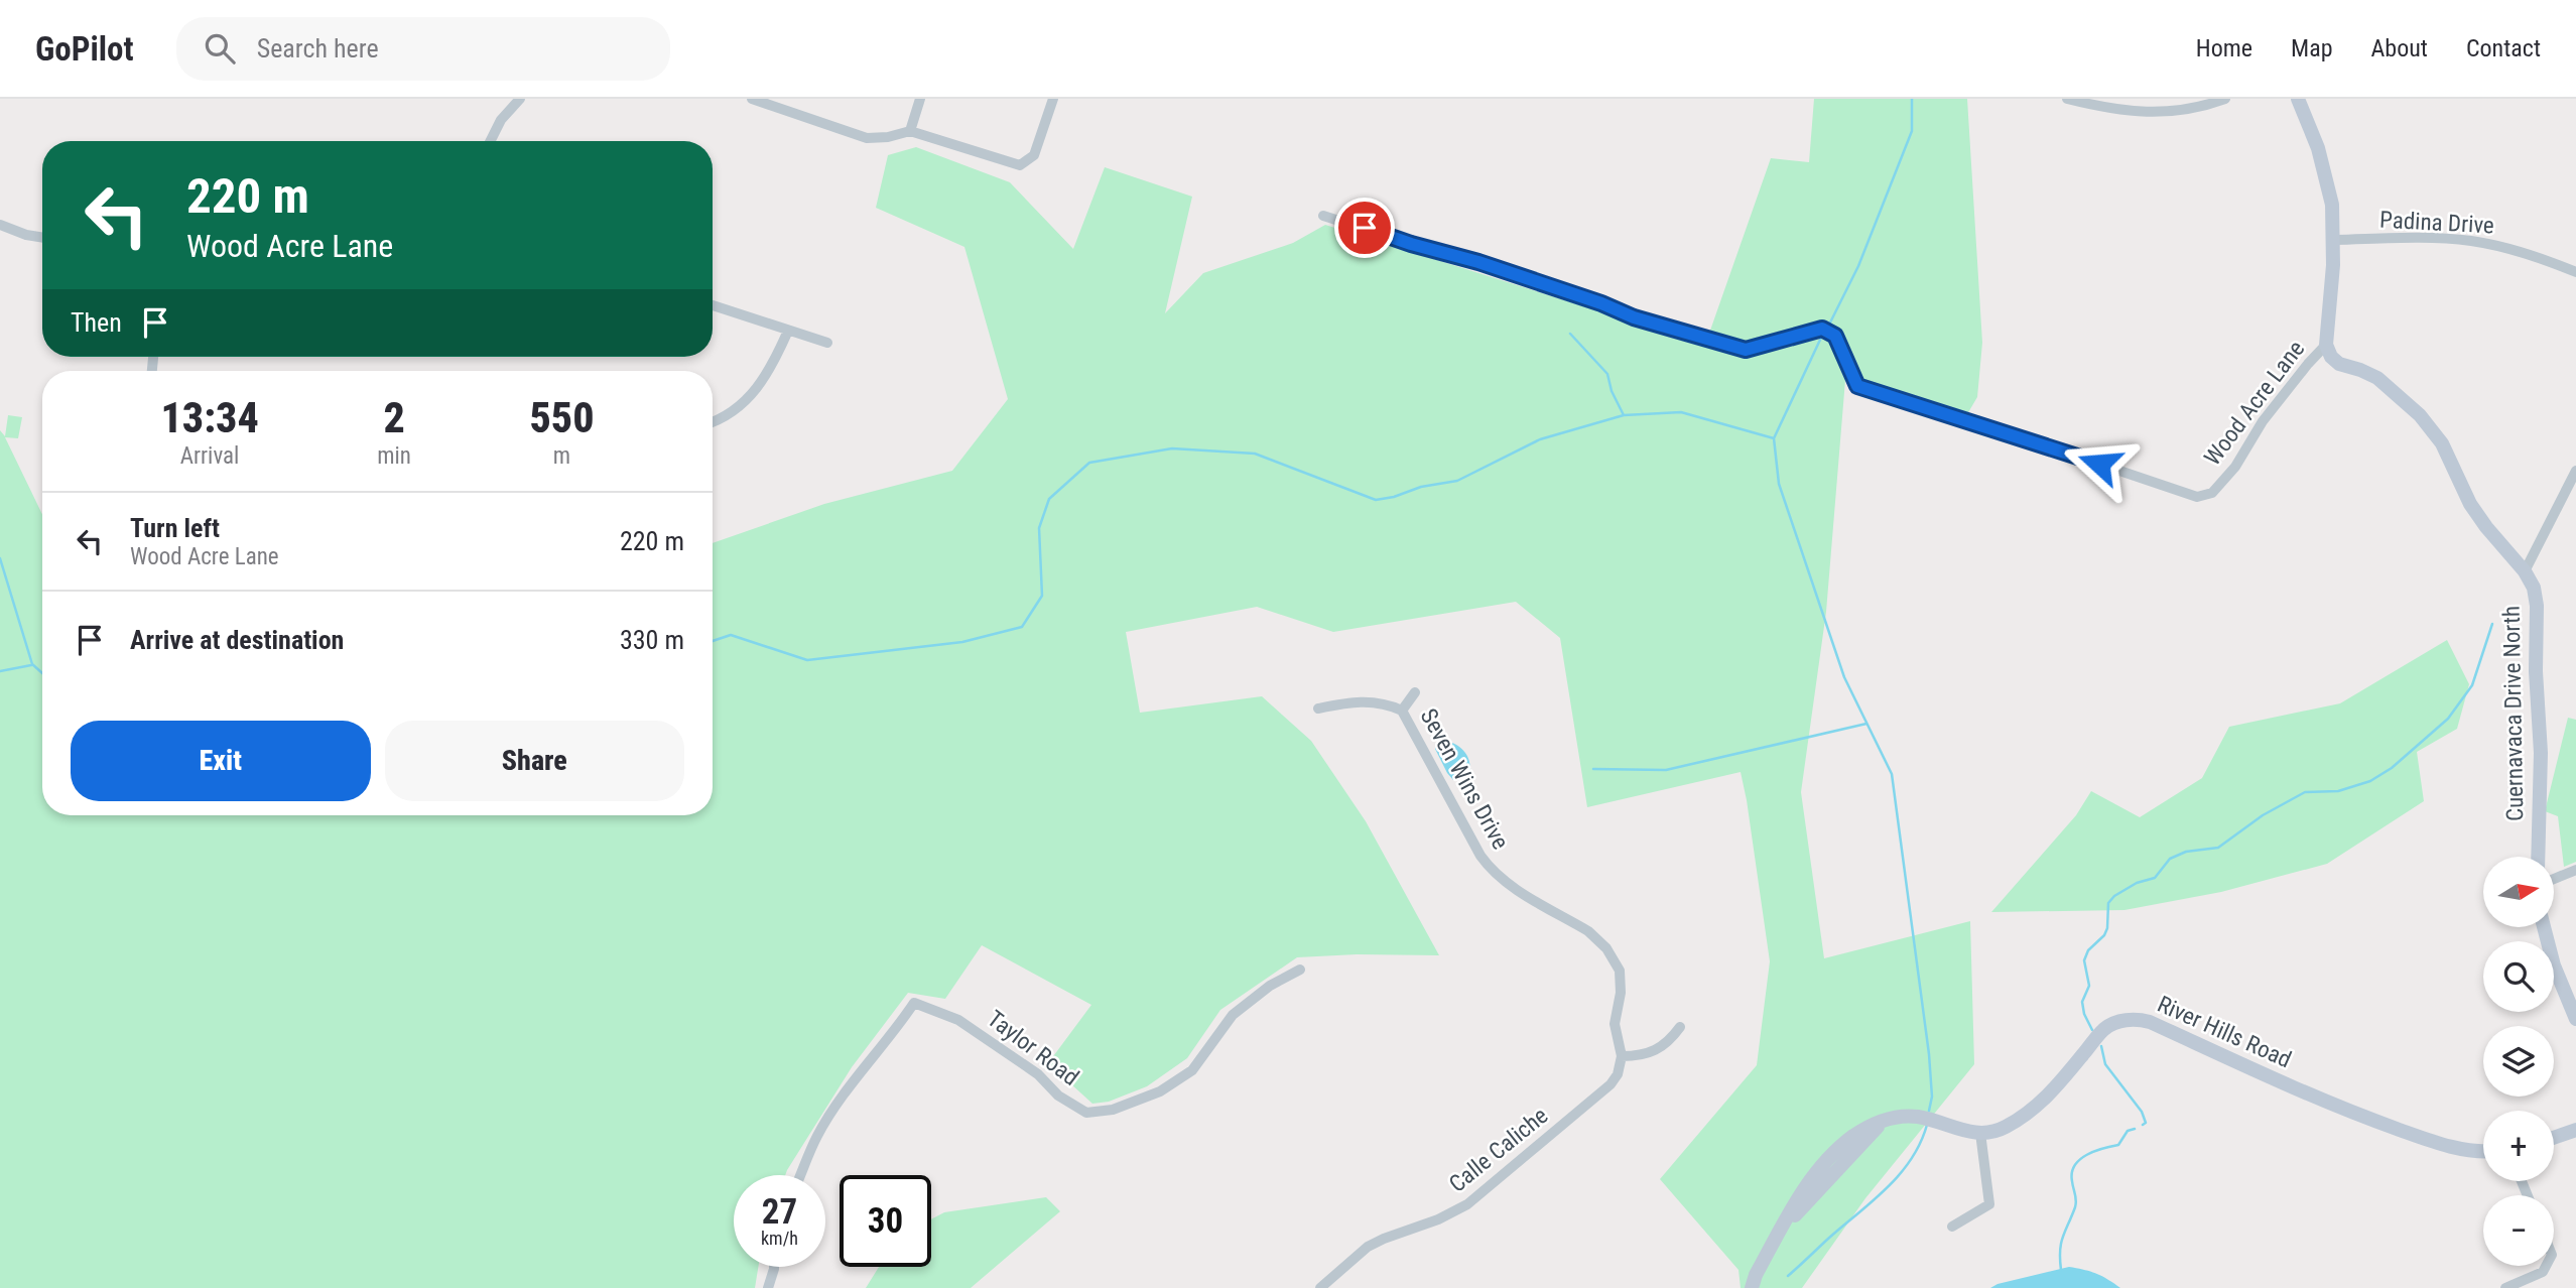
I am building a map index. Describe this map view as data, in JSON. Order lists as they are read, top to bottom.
{
  "streets": {
    "street": [
      "Padina Drive",
      "Wood Acre Lane",
      "Cuernavaca Drive North",
      "Seven Wins Drive",
      "River Hills Road",
      "Taylor Road",
      "Calle Caliche"
    ]
  },
  "crossings": [
    ["Wood Acre Lane", "Cuernavaca Drive North"],
    ["Seven Wins Drive", "Calle Caliche"]
  ],
  "north": "right",
  "page": {
    "header": "GoPilot",
    "search": "Search here",
    "nav": [
      "Home",
      "Map",
      "About",
      "Contact"
    ],
    "turn": ["220 m", "Wood Acre Lane"],
    "then": "Then",
    "eta": [
      "13:34",
      "Arrival",
      "2",
      "min",
      "550",
      "m"
    ],
    "list": [
      {
        "name": "Turn left",
        "note": "Wood Acre Lane",
        "value": "220 m"
      },
      {
        "name": "Arrive at destination",
        "value": "330 m"
      }
    ],
    "buttons": ["Exit", "Share"],
    "map_buttons": ["+", "−"],
    "speed": "27 km/h",
    "limit": "30"
  }
}
